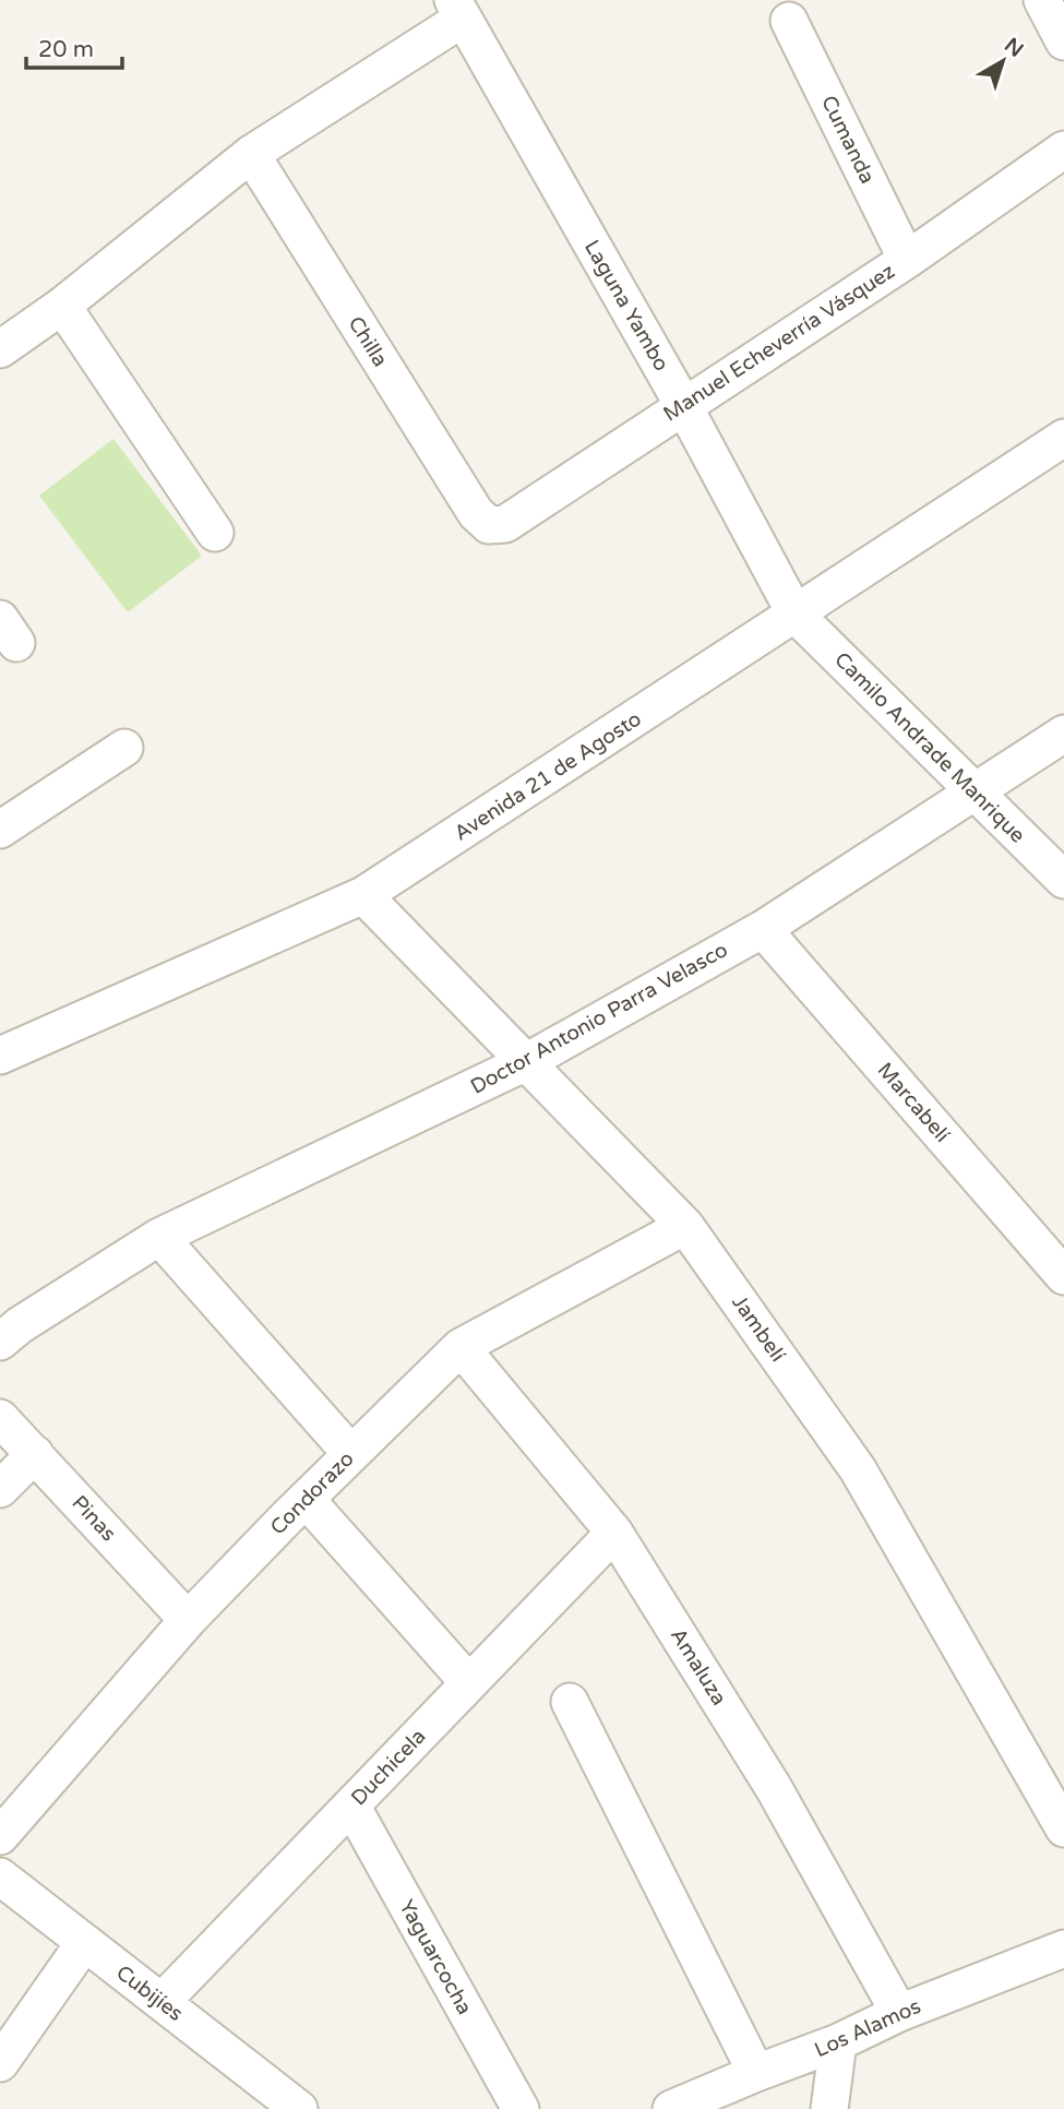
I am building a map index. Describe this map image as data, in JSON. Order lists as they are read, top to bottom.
{
  "streets": {
    "street": [
      "Cumanda",
      "Laguna Yambo",
      "Chilla",
      "Manuel Echeverría Vásquez",
      "Camilo Andrade Manrique",
      "Avenida 21 de Agosto",
      "Doctor Antonio Parra Velasco",
      "Marcabelí",
      "Jambelí",
      "Condorazo",
      "Pinas",
      "Amaluza",
      "Duchicela",
      "Yaguarcocha",
      "Cubijíes",
      "Los Alamos"
    ]
  },
  "crossings": [
    ["Cumanda", "Manuel Echeverría Vásquez"],
    ["Laguna Yambo", "Manuel Echeverría Vásquez"],
    ["Laguna Yambo", "Camilo Andrade Manrique"],
    ["Laguna Yambo", "Avenida 21 de Agosto"],
    ["Chilla", "Manuel Echeverría Vásquez"],
    ["Camilo Andrade Manrique", "Avenida 21 de Agosto"],
    ["Camilo Andrade Manrique", "Doctor Antonio Parra Velasco"],
    ["Avenida 21 de Agosto", "Jambelí"],
    ["Doctor Antonio Parra Velasco", "Marcabelí"],
    ["Doctor Antonio Parra Velasco", "Jambelí"],
    ["Jambelí", "Condorazo"],
    ["Condorazo", "Pinas"],
    ["Condorazo", "Amaluza"],
    ["Amaluza", "Duchicela"],
    ["Amaluza", "Los Alamos"],
    ["Duchicela", "Yaguarcocha"],
    ["Duchicela", "Cubijíes"]
  ],
  "scale_bar": "20 m",
  "north": "top right"
}
